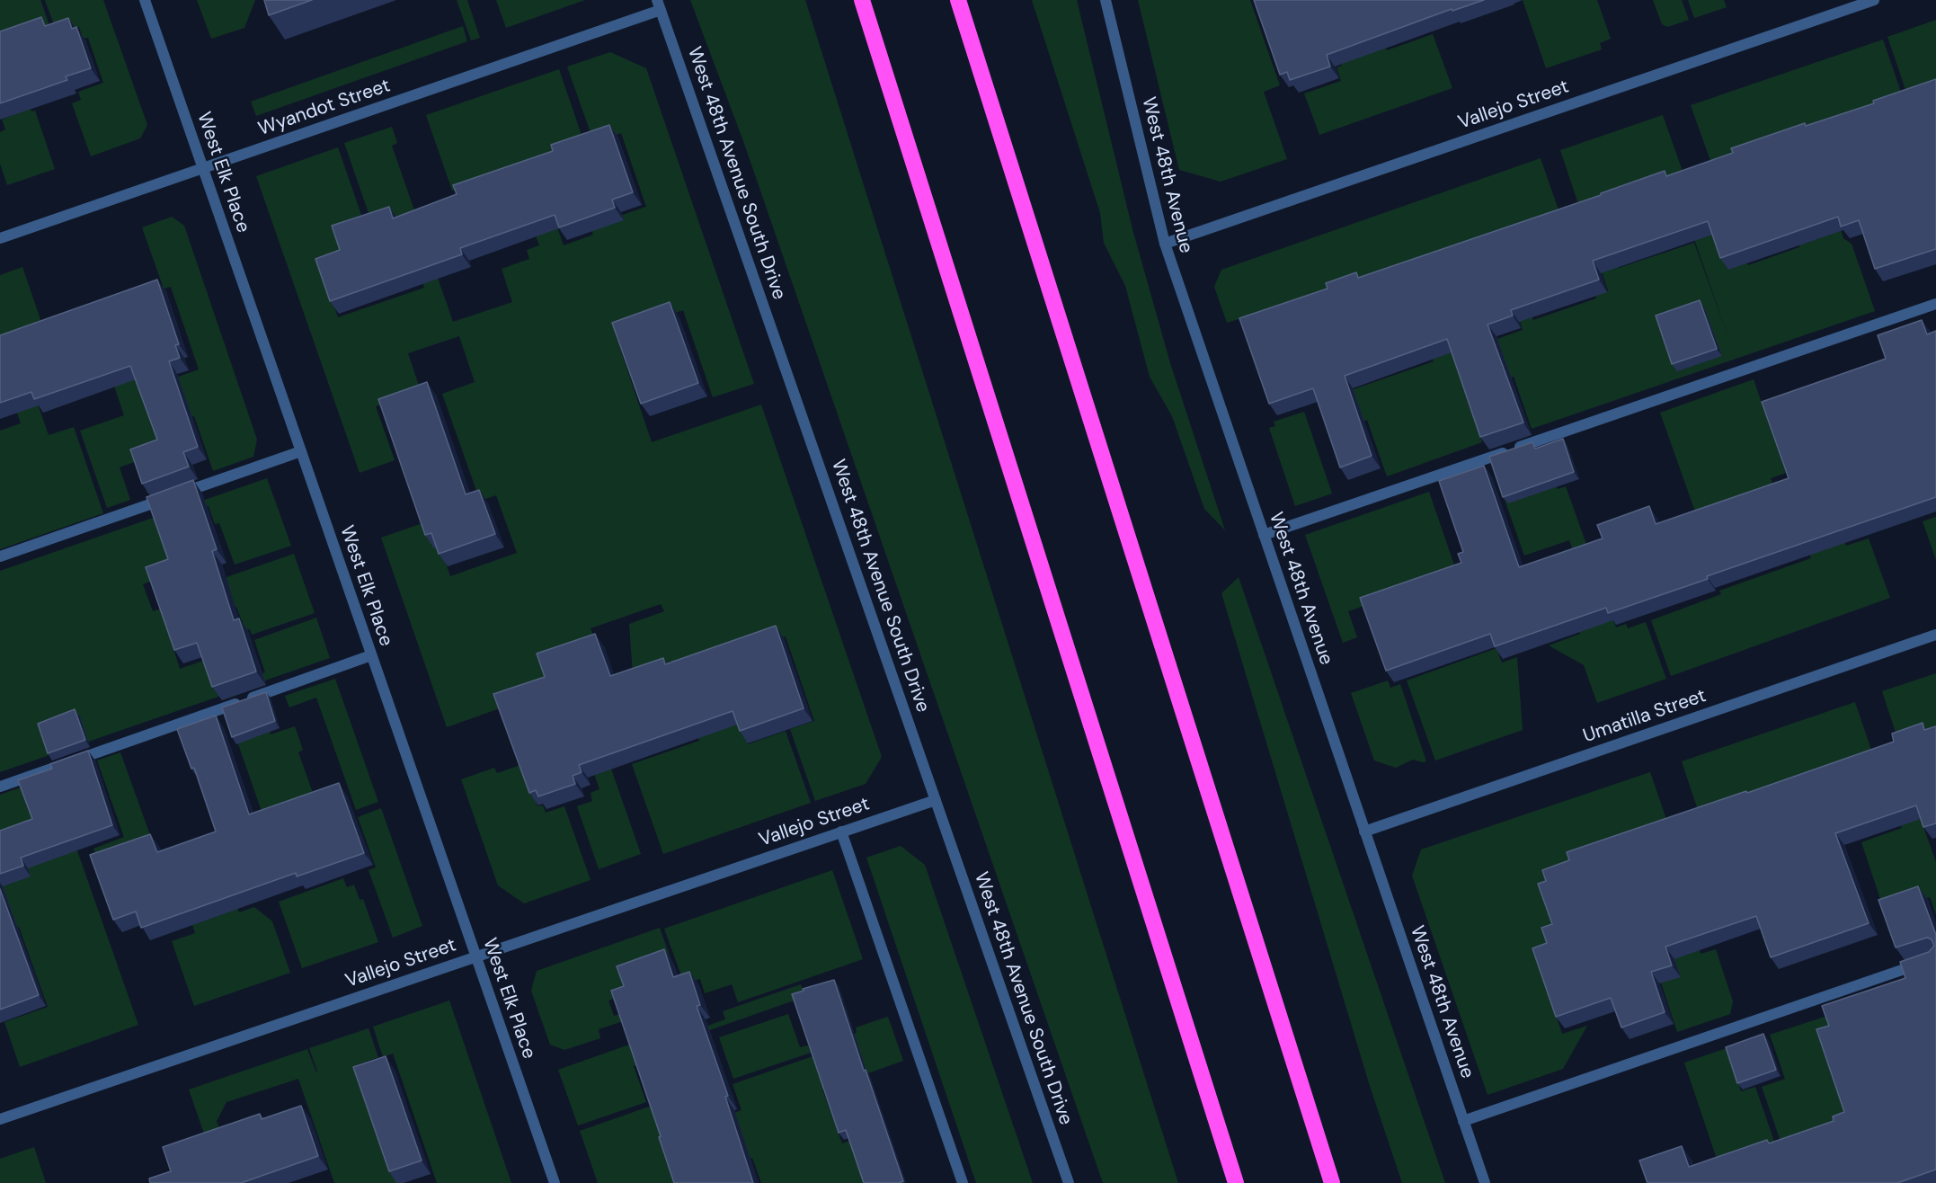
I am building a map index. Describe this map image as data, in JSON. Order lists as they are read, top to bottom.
{
  "streets": {
    "street": [
      "Vallejo Street",
      "Wyandot Street",
      "West Elk Place",
      "West 48th Avenue South Drive",
      "West 48th Avenue",
      "Umatilla Street"
    ]
  },
  "crossings": [
    ["Vallejo Street", "West Elk Place"],
    ["Vallejo Street", "West 48th Avenue South Drive"],
    ["Vallejo Street", "West 48th Avenue"],
    ["Wyandot Street", "West Elk Place"],
    ["Wyandot Street", "West 48th Avenue South Drive"],
    ["West 48th Avenue", "Umatilla Street"]
  ]
}
